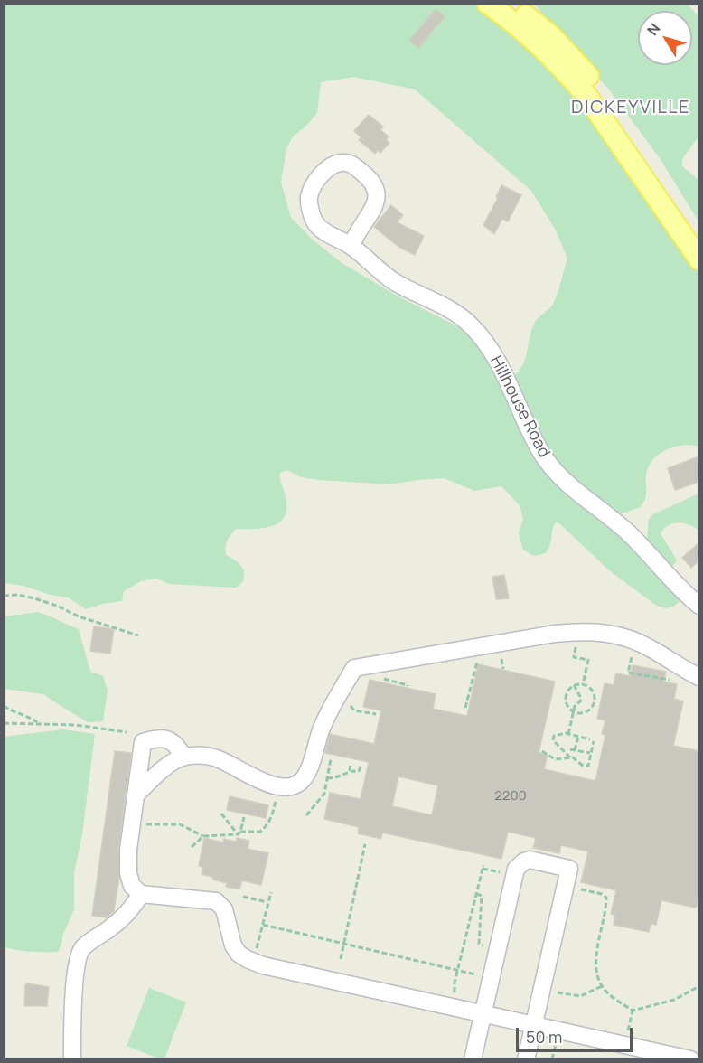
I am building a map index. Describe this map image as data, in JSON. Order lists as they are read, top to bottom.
{
  "streets": {
    "street": ["Hillhouse Road"]
  },
  "districts": ["DICKEYVILLE"],
  "house_numbers": ["2200"],
  "scale_bar": "50 m",
  "north": "top left"
}
